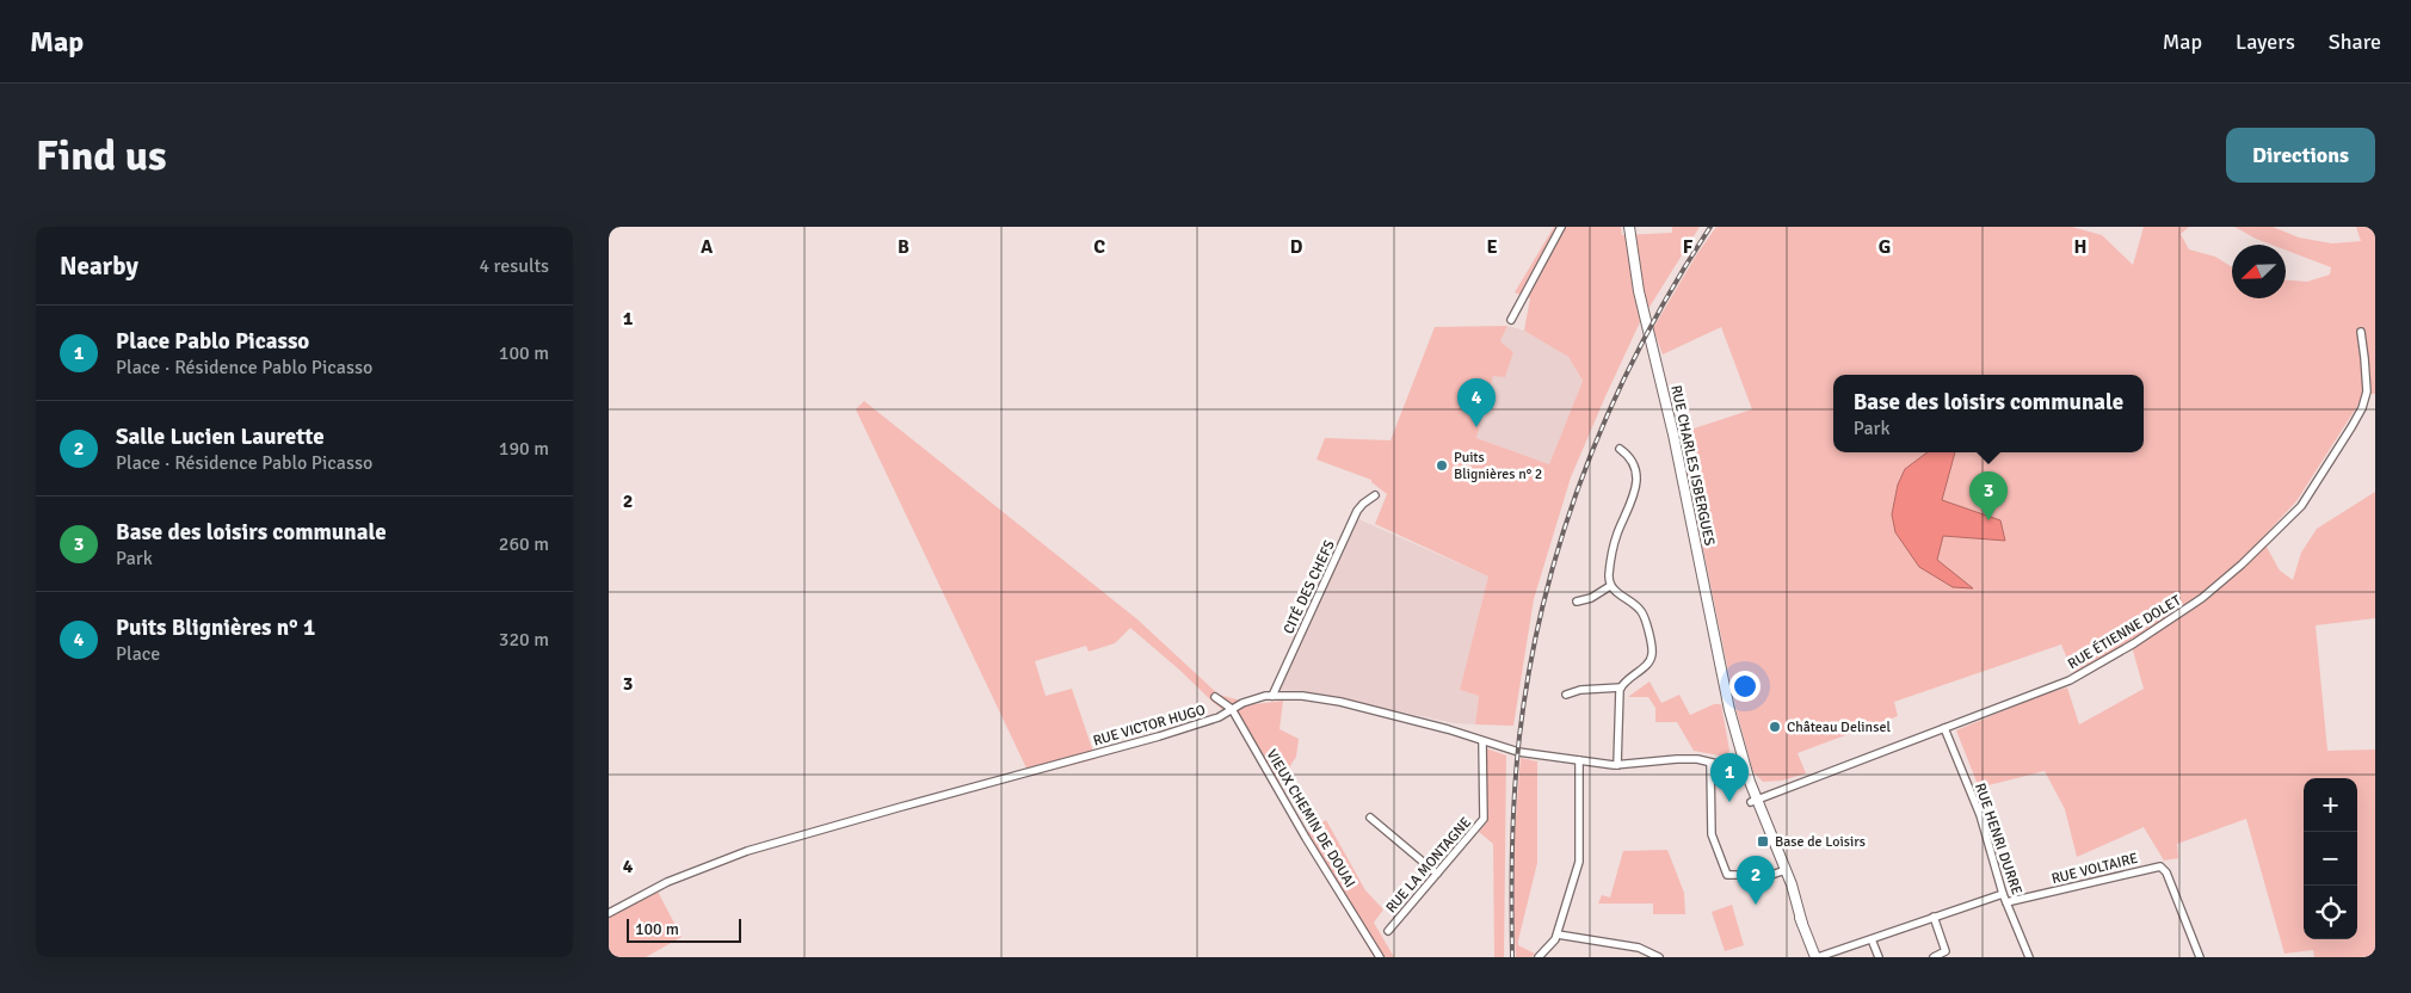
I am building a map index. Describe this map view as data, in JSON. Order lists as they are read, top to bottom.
{
  "streets": {
    "main road": ["RUE CHARLES ISBERGUES"],
    "street": [
      "CITÉ DES CHEFS",
      "RUE ÉTIENNE DOLET",
      "RUE VICTOR HUGO",
      "VIEUX CHEMIN DE DOUAI",
      "RUE HENRI DURRE",
      "RUE LA MONTAGNE",
      "RUE VOLTAIRE"
    ]
  },
  "crossings": [
    ["RUE CHARLES ISBERGUES", "RUE ÉTIENNE DOLET"],
    ["RUE CHARLES ISBERGUES", "RUE VICTOR HUGO"],
    ["CITÉ DES CHEFS", "RUE VICTOR HUGO"],
    ["RUE ÉTIENNE DOLET", "RUE HENRI DURRE"],
    ["RUE VICTOR HUGO", "VIEUX CHEMIN DE DOUAI"],
    ["RUE VICTOR HUGO", "RUE LA MONTAGNE"],
    ["RUE HENRI DURRE", "RUE VOLTAIRE"]
  ],
  "places": {
    "other": ["Puits Blignières n° 2", "Château Delinsel"],
    "transit": ["Base de Loisirs"]
  },
  "scale_bar": "100 m",
  "north": "bottom left",
  "page": {
    "header": "Map",
    "nav": ["Map", "Layers", "Share"],
    "buttons": "Directions",
    "title": "Find us",
    "heading": ["Nearby", "4 results"],
    "list": [
      {
        "mark": "1",
        "name": "Place Pablo Picasso",
        "note": "Place · Résidence Pablo Picasso",
        "value": "100 m"
      },
      {
        "mark": "2",
        "name": "Salle Lucien Laurette",
        "note": "Place · Résidence Pablo Picasso",
        "value": "190 m"
      },
      {
        "mark": "3",
        "name": "Base des loisirs communale",
        "note": "Park",
        "value": "260 m"
      },
      {
        "mark": "4",
        "name": "Puits Blignières n° 1",
        "note": "Place",
        "value": "320 m"
      }
    ],
    "popup": ["Base des loisirs communale", "Park"],
    "pins": [
      "4",
      "3",
      "1",
      "2"
    ],
    "map_buttons": ["+", "−"],
    "scale": "100 m"
  },
  "grid": {
    "columns": [
      "A",
      "B",
      "C",
      "D",
      "E",
      "F",
      "G",
      "H"
    ],
    "rows": [
      "1",
      "2",
      "3",
      "4"
    ]
  }
}
